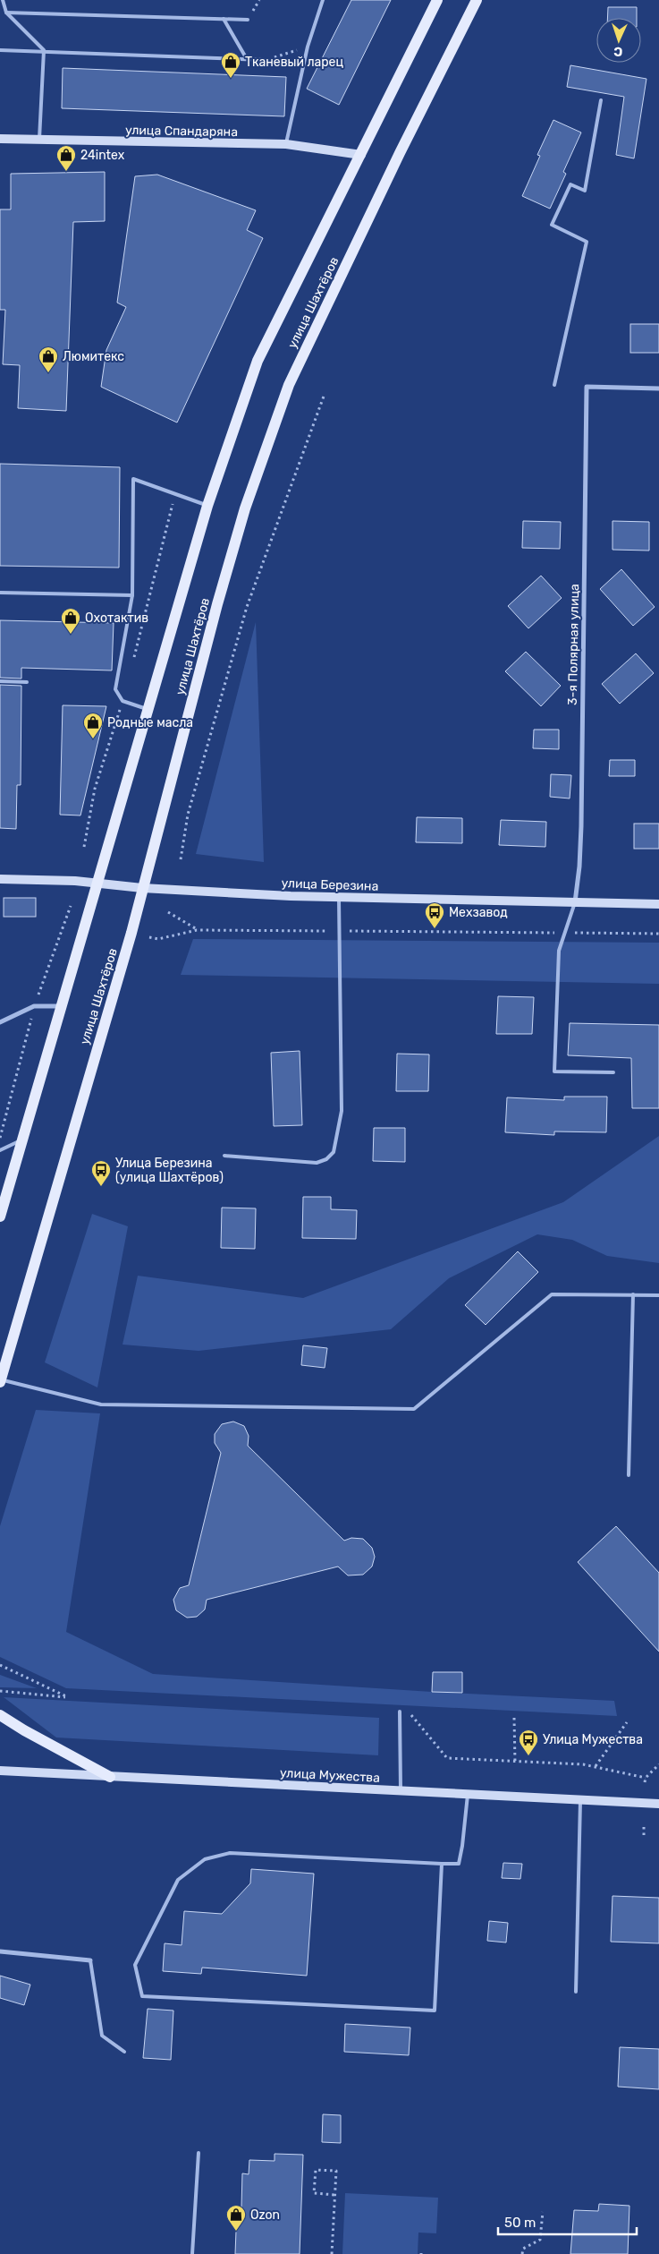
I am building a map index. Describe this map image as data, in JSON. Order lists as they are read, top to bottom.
{
  "streets": {
    "main road": ["улица Шахтёров"],
    "street": [
      "улица Спандаряна",
      "3-я Полярная улица",
      "улица Березина",
      "улица Мужества"
    ]
  },
  "crossings": [
    ["улица Спандаряна", "улица Шахтёров"],
    ["улица Шахтёров", "улица Березина"],
    ["3-я Полярная улица", "улица Березина"]
  ],
  "places": {
    "shop": [
      "Тканевый ларец",
      "24intex",
      "Люмитекс",
      "Охотактив",
      "Родные масла",
      "Ozon"
    ],
    "bus stop": ["Мехзавод", "Улица Березина (улица Шахтёров)", "Улица Мужества"]
  },
  "scale_bar": "50 m",
  "north": "bottom"
}
